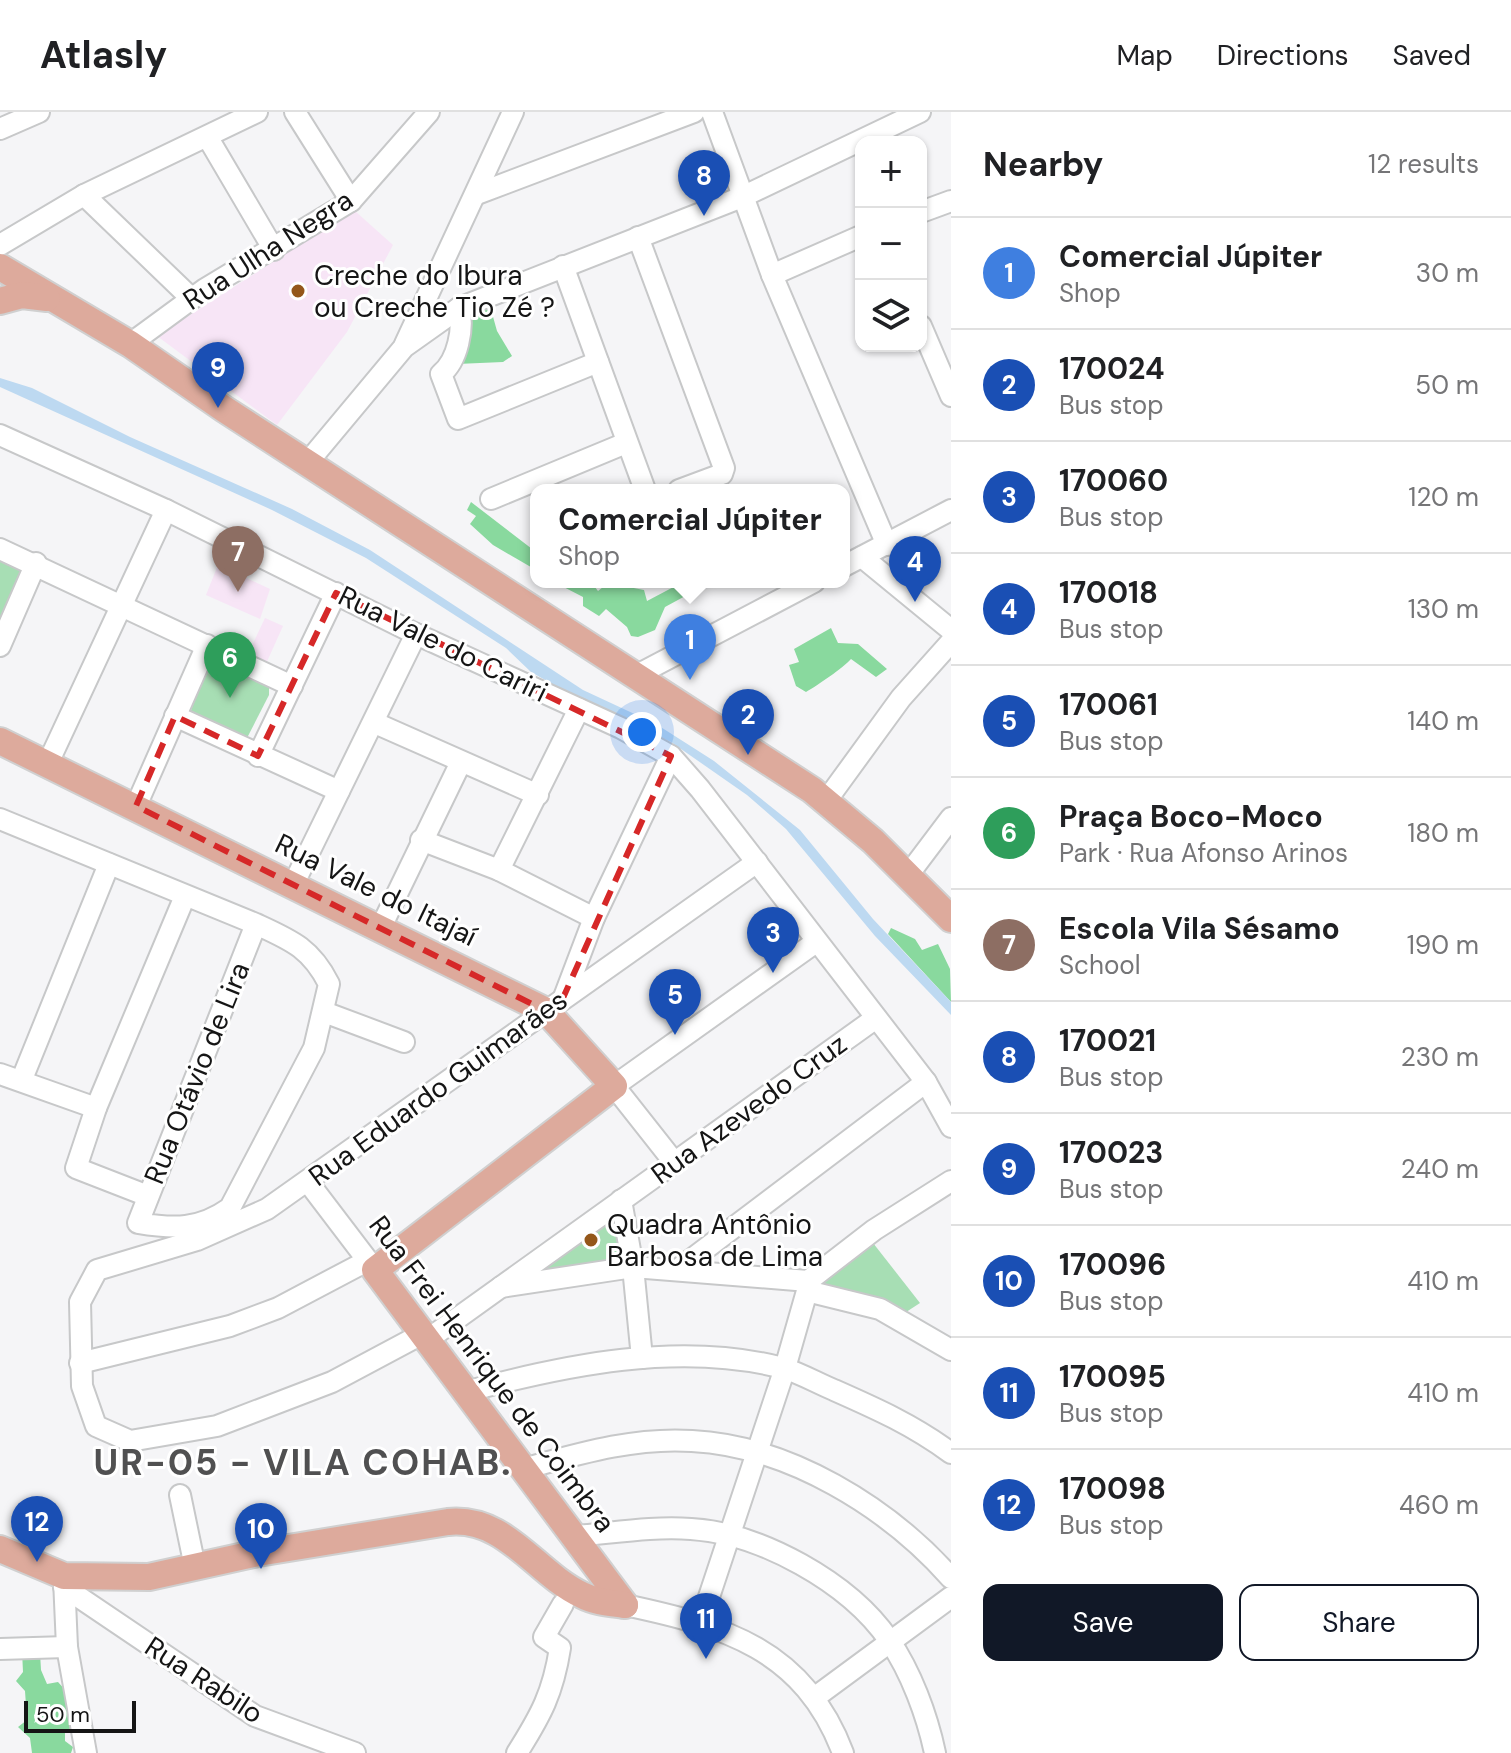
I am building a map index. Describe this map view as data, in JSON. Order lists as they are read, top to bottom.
{
  "streets": {
    "main road": ["Rua Vale do Itajaí", "Rua Frei Henrique de Coimbra"],
    "street": [
      "Rua Ulha Negra",
      "Rua Vale do Cariri",
      "Rua Otávio de Lira",
      "Rua Eduardo Guimarães",
      "Rua Azevedo Cruz",
      "Rua Rabilo"
    ]
  },
  "crossings": [
    ["Rua Vale do Cariri", "Rua Eduardo Guimarães"],
    ["Rua Vale do Cariri", "Rua Azevedo Cruz"],
    ["Rua Vale do Itajaí", "Rua Eduardo Guimarães"],
    ["Rua Vale do Itajaí", "Rua Azevedo Cruz"],
    ["Rua Eduardo Guimarães", "Rua Azevedo Cruz"],
    ["Rua Eduardo Guimarães", "Rua Frei Henrique de Coimbra"],
    ["Rua Azevedo Cruz", "Rua Frei Henrique de Coimbra"]
  ],
  "districts": ["UR-05 - VILA COHAB."],
  "places": ["Creche do Ibura ou Creche Tio Zé ?", "Quadra Antônio Barbosa de Lima"],
  "scale_bar": "50 m",
  "page": {
    "header": "Atlasly",
    "nav": ["Map", "Directions", "Saved"],
    "heading": ["Nearby", "12 results"],
    "map_buttons": ["+", "−"],
    "pins": [
      "8",
      "9",
      "7",
      "4",
      "1",
      "6",
      "2",
      "3",
      "5",
      "12",
      "10",
      "11"
    ],
    "list": [
      {
        "mark": "1",
        "name": "Comercial Júpiter",
        "note": "Shop",
        "value": "30 m"
      },
      {
        "mark": "2",
        "name": "170024",
        "note": "Bus stop",
        "value": "50 m"
      },
      {
        "mark": "3",
        "name": "170060",
        "note": "Bus stop",
        "value": "120 m"
      },
      {
        "mark": "4",
        "name": "170018",
        "note": "Bus stop",
        "value": "130 m"
      },
      {
        "mark": "5",
        "name": "170061",
        "note": "Bus stop",
        "value": "140 m"
      },
      {
        "mark": "6",
        "name": "Praça Boco-Moco",
        "note": "Park · Rua Afonso Arinos",
        "value": "180 m"
      },
      {
        "mark": "7",
        "name": "Escola Vila Sésamo",
        "note": "School",
        "value": "190 m"
      },
      {
        "mark": "8",
        "name": "170021",
        "note": "Bus stop",
        "value": "230 m"
      },
      {
        "mark": "9",
        "name": "170023",
        "note": "Bus stop",
        "value": "240 m"
      },
      {
        "mark": "10",
        "name": "170096",
        "note": "Bus stop",
        "value": "410 m"
      },
      {
        "mark": "11",
        "name": "170095",
        "note": "Bus stop",
        "value": "410 m"
      },
      {
        "mark": "12",
        "name": "170098",
        "note": "Bus stop",
        "value": "460 m"
      }
    ],
    "popup": ["Comercial Júpiter", "Shop"],
    "buttons": ["Save", "Share"],
    "scale": "50 m"
  }
}
